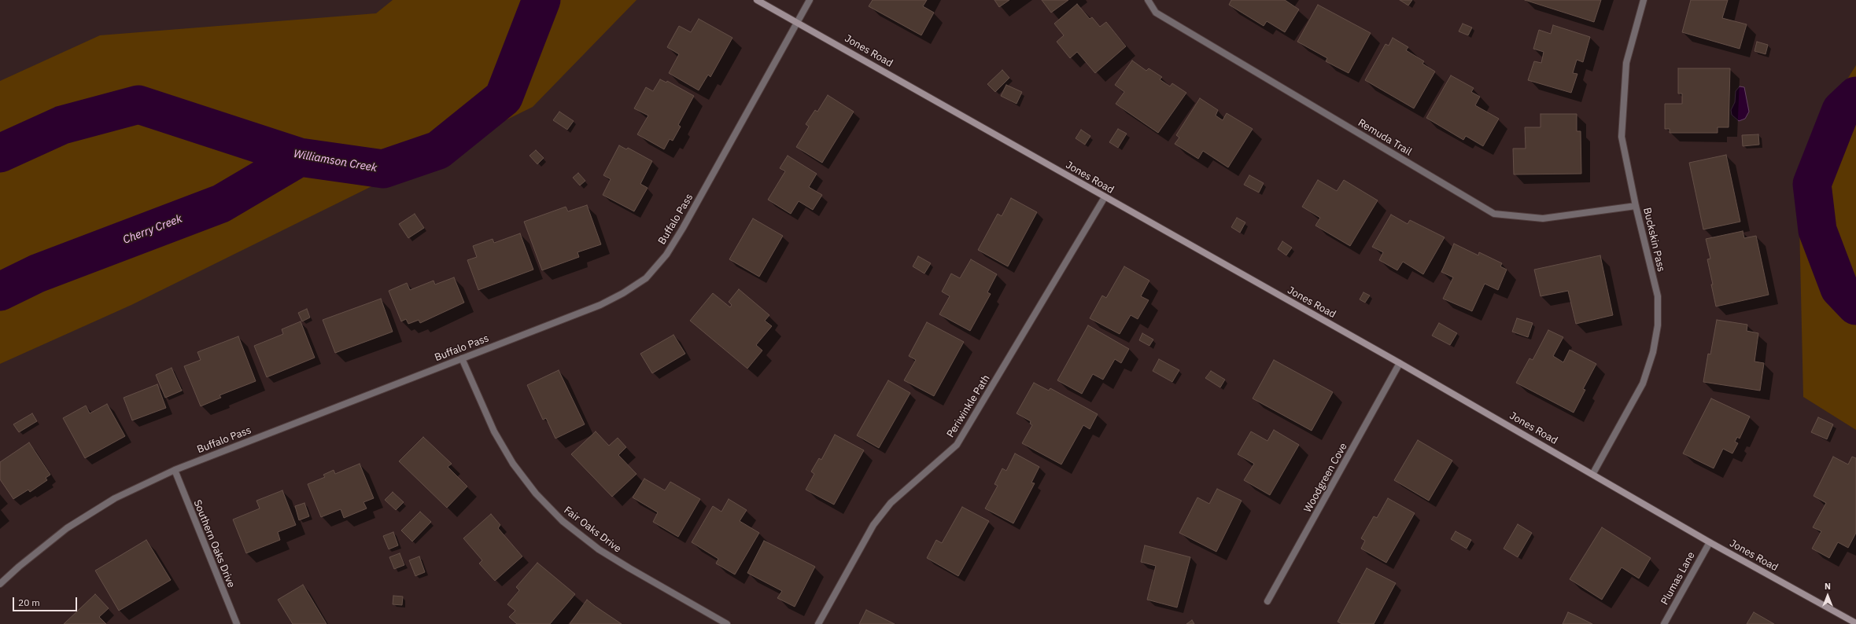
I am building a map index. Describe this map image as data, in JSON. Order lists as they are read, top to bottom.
{
  "streets": {
    "street": [
      "Jones Road",
      "Remuda Trail",
      "Buffalo Pass",
      "Buckskin Pass",
      "Periwinkle Path",
      "Woodgreen Cove",
      "Fair Oaks Drive",
      "Southern Oaks Drive",
      "Plumas Lane"
    ]
  },
  "crossings": [
    ["Jones Road", "Buffalo Pass"],
    ["Jones Road", "Buckskin Pass"],
    ["Jones Road", "Periwinkle Path"],
    ["Jones Road", "Woodgreen Cove"],
    ["Jones Road", "Plumas Lane"],
    ["Remuda Trail", "Buckskin Pass"],
    ["Buffalo Pass", "Fair Oaks Drive"],
    ["Buffalo Pass", "Southern Oaks Drive"]
  ],
  "water": ["Williamson Creek", "Cherry Creek"],
  "scale_bar": "20 m",
  "north": "top"
}
